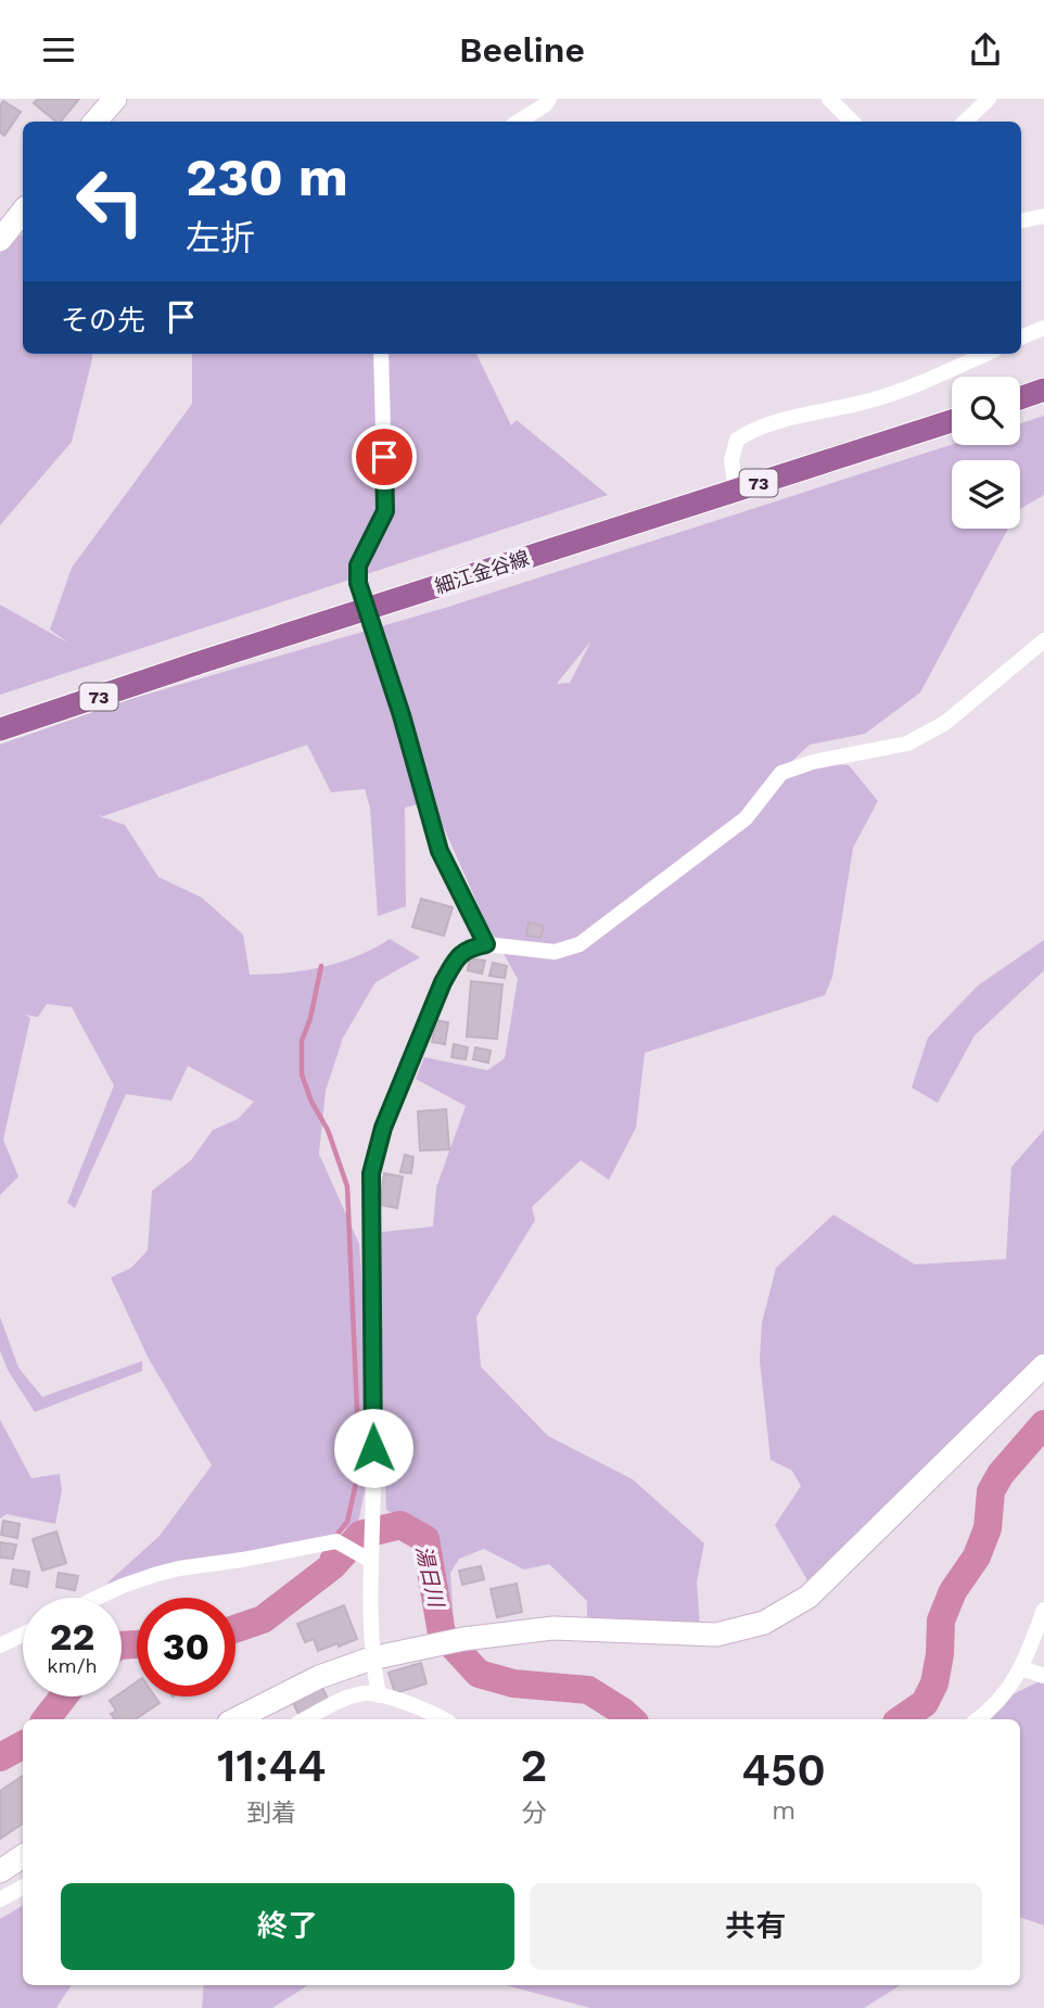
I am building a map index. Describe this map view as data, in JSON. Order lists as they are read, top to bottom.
{
  "streets": {
    "main road": ["73", "細江金谷線"]
  },
  "water": ["湯日川"],
  "page": {
    "header": "Beeline",
    "turn": ["230 m", "左折"],
    "then": "その先",
    "speed": "22 km/h",
    "limit": "30",
    "eta": [
      "11:44",
      "到着",
      "2",
      "分",
      "450",
      "m"
    ],
    "buttons": ["終了", "共有"]
  }
}
